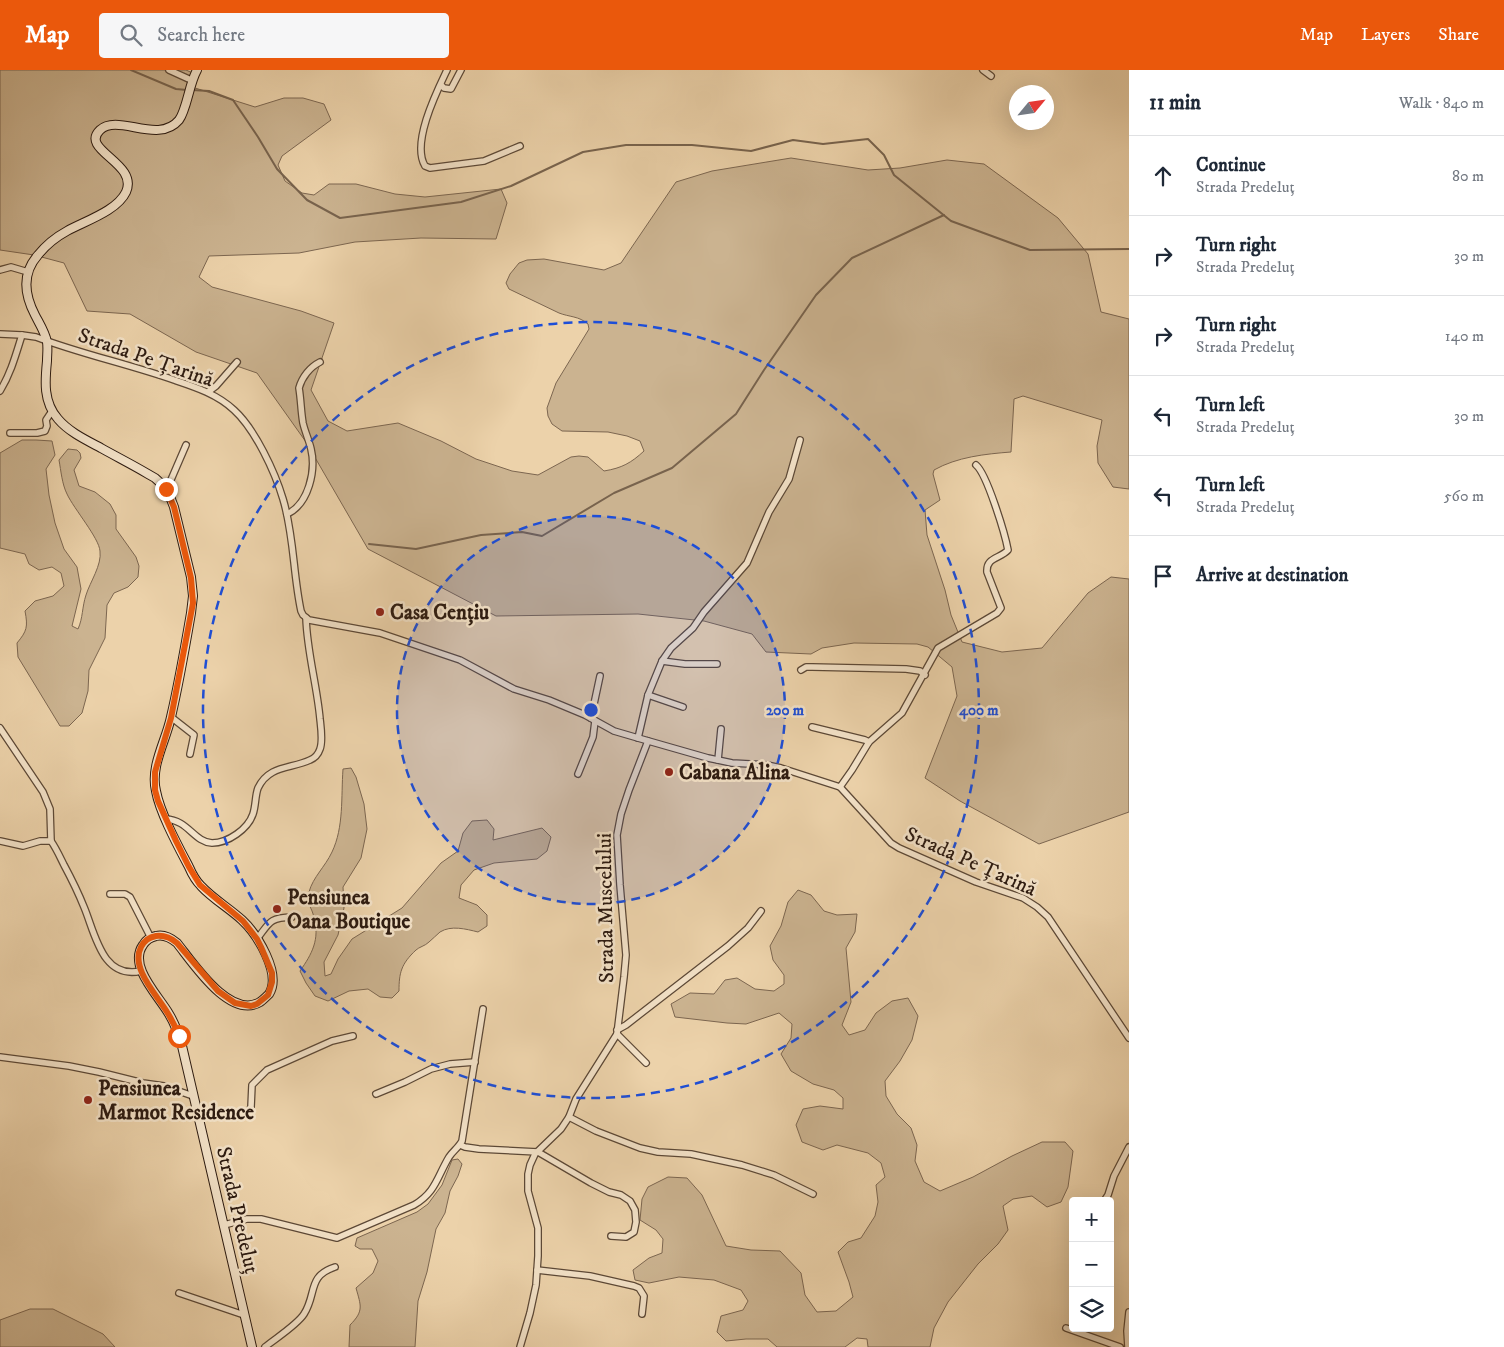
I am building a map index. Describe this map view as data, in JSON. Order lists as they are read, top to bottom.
{
  "streets": {
    "main road": ["Strada Predeluț"],
    "street": ["Strada Pe Țarină", "Strada Muscelului"]
  },
  "places": [
    "Casa Cențiu",
    "Cabana Alina",
    "Pensiunea Oana Boutique",
    "Pensiunea Marmot Residence"
  ],
  "north": "top right",
  "page": {
    "header": "Map",
    "search": "Search here",
    "nav": ["Map", "Layers", "Share"],
    "heading": ["11 min", "Walk · 840 m"],
    "list": [
      ["Continue", "Strada Predeluț", "80 m"],
      ["Turn right", "Strada Predeluț", "30 m"],
      ["Turn right", "Strada Predeluț", "140 m"],
      ["Turn left", "Strada Predeluț", "30 m"],
      ["Turn left", "Strada Predeluț", "560 m"],
      "Arrive at destination"
    ],
    "map_buttons": ["+", "−"]
  },
  "rings": ["200 m", "400 m"]
}
